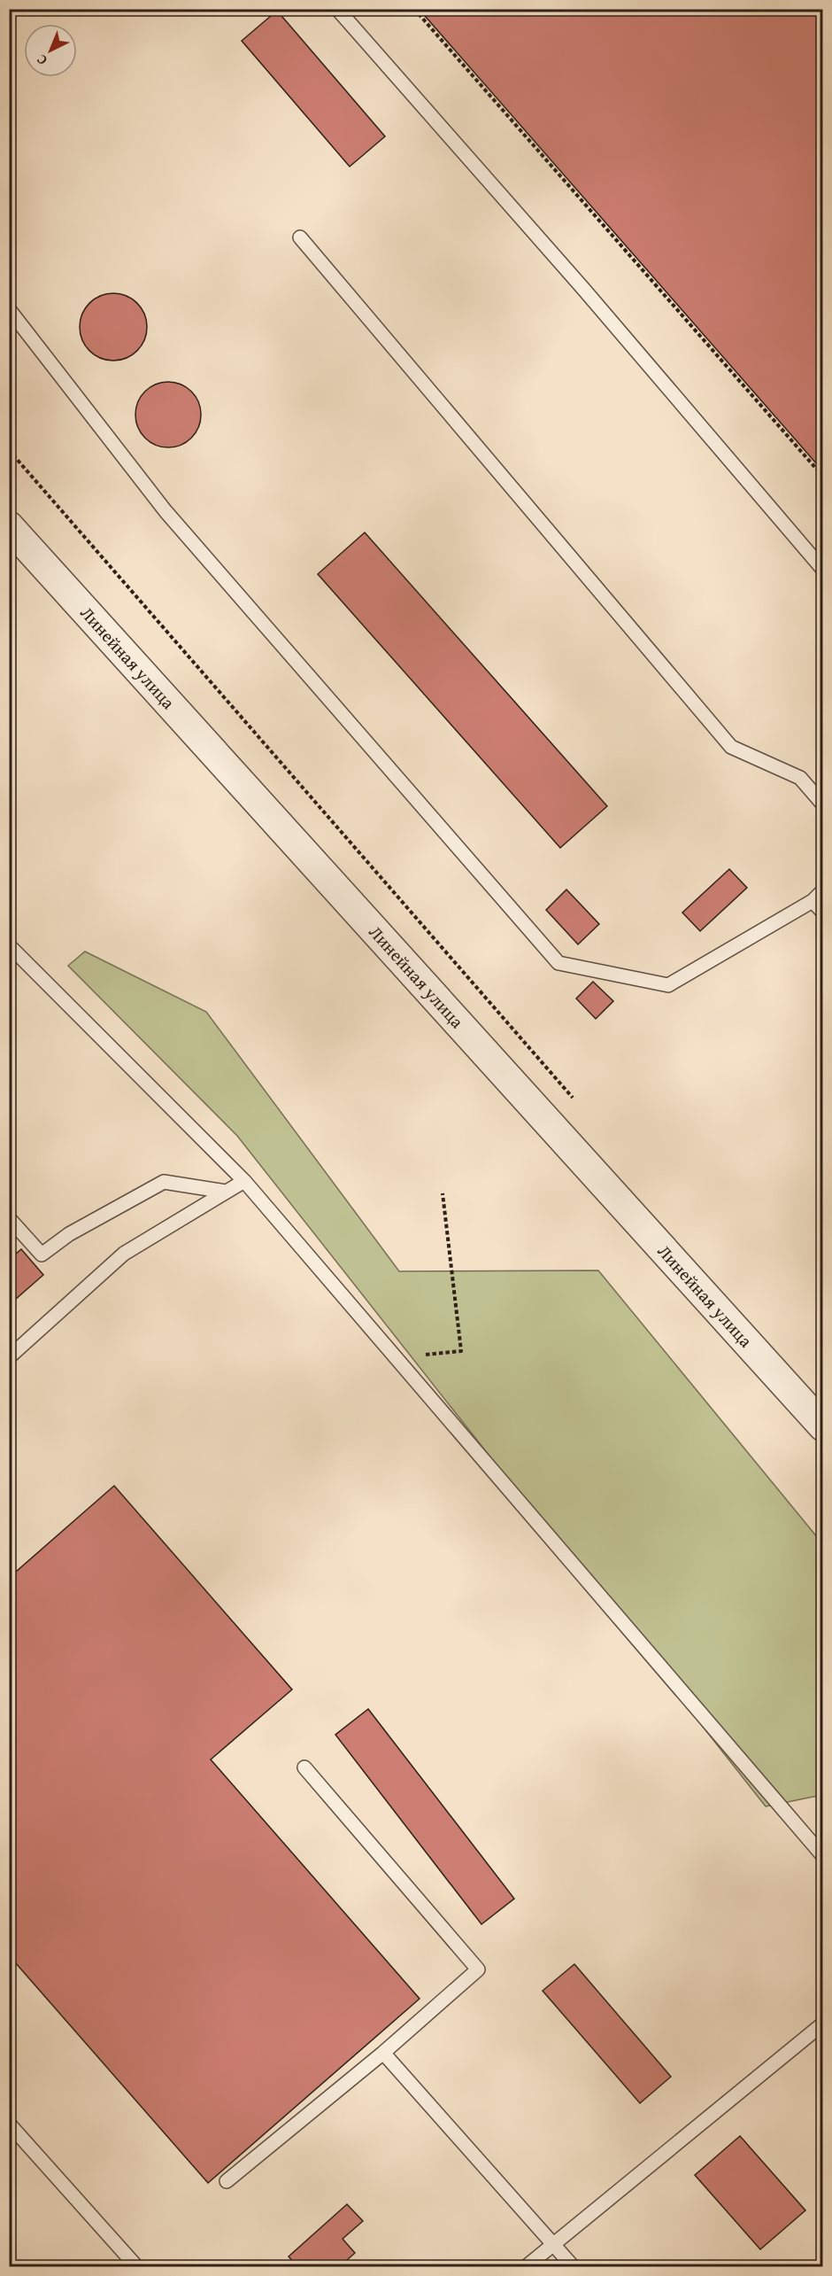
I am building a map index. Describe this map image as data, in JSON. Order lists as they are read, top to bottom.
{
  "streets": {
    "street": ["Линейная улица"]
  },
  "north": "bottom left"
}
